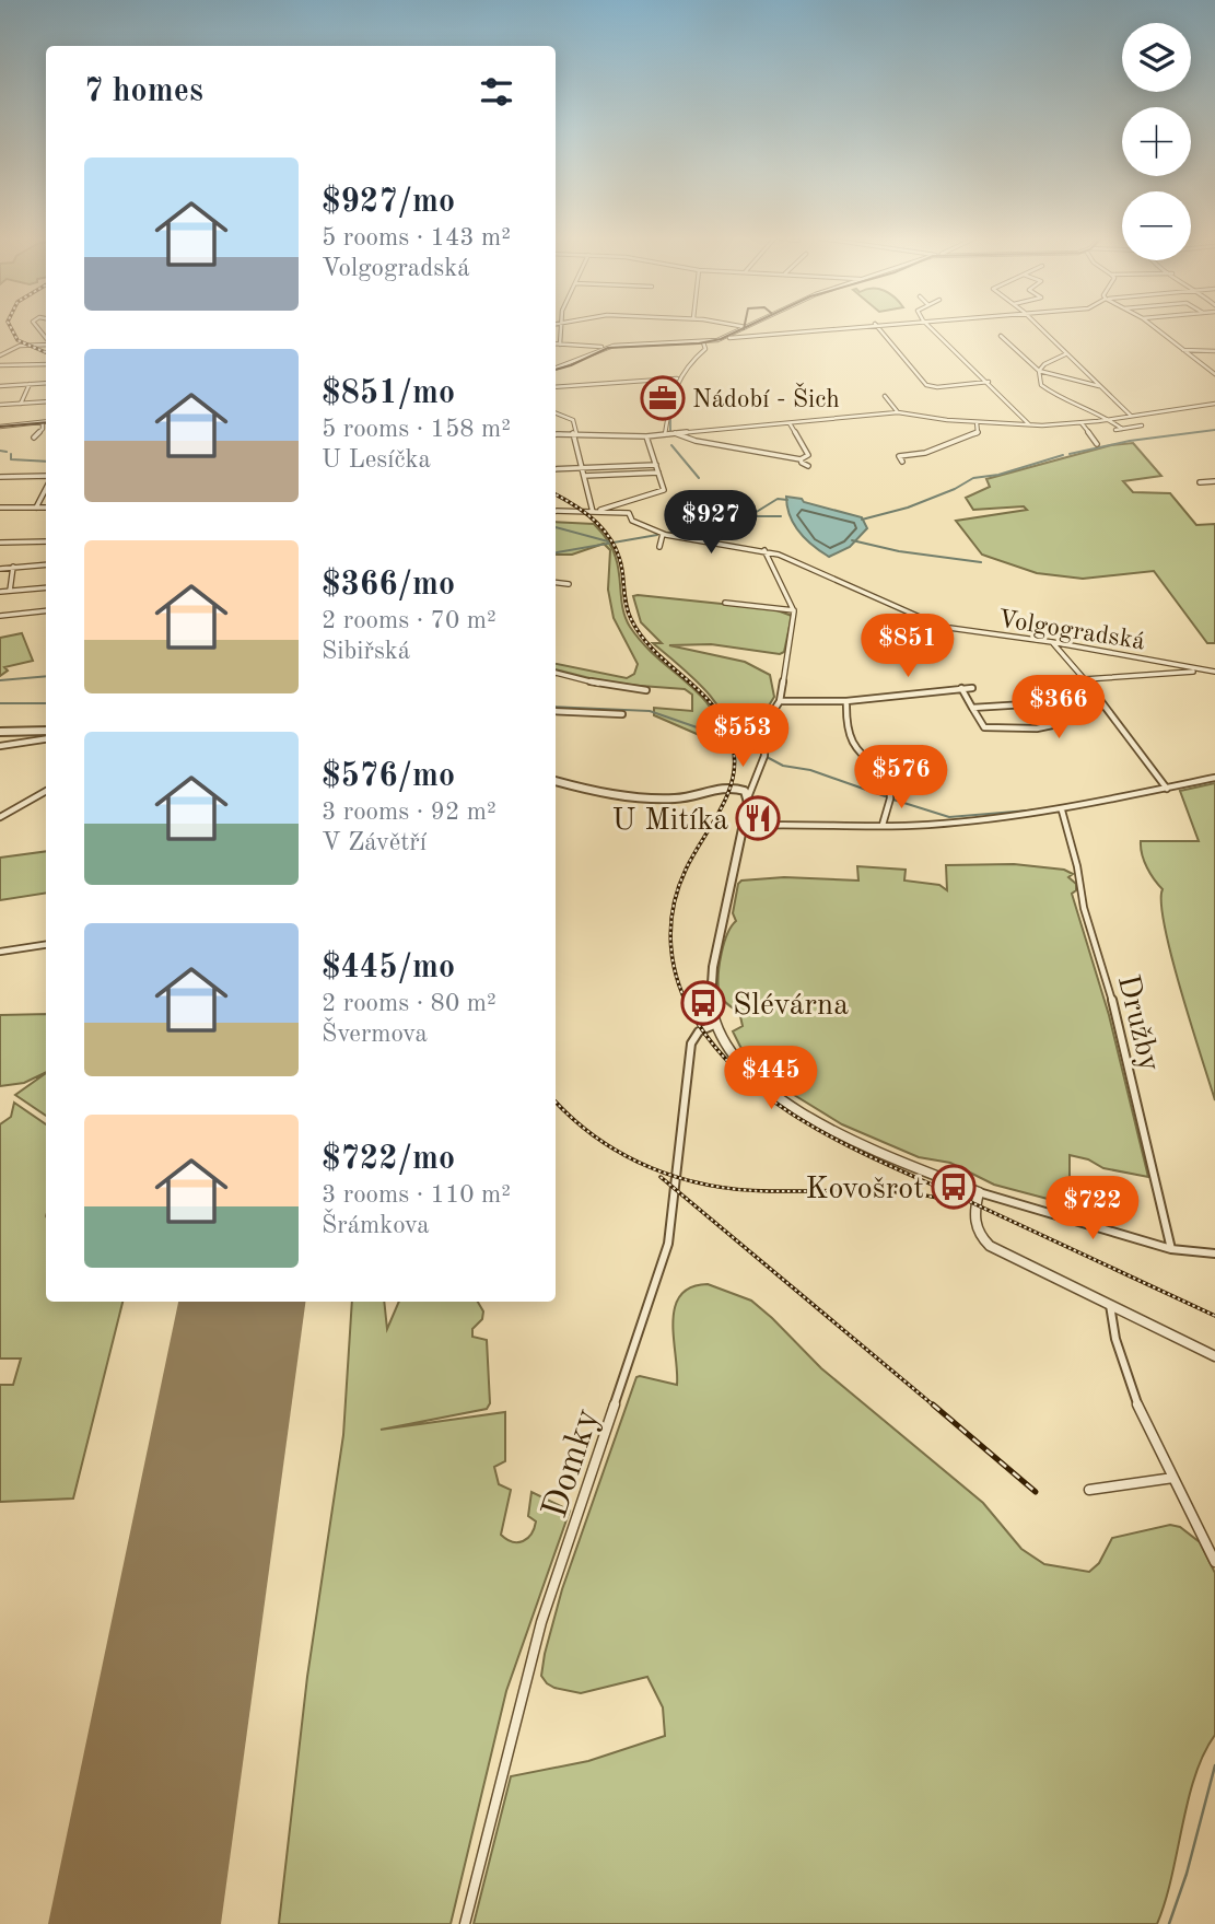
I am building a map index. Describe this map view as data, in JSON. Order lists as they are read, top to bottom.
{
  "streets": {
    "street": ["Volgogradská", "Družby", "Domky"]
  },
  "places": {
    "office": ["Nádobí - Šich"],
    "restaurant": ["U Mitíka"],
    "bus stop": ["Slévárna", "Kovošrot"]
  },
  "page": {
    "map_buttons": ["+", "−"],
    "heading": "7 homes",
    "list": [
      {
        "name": "$927/mo",
        "note": "5 rooms · 143 m² · Volgogradská"
      },
      {
        "name": "$851/mo",
        "note": "5 rooms · 158 m² · U Lesíčka"
      },
      {
        "name": "$366/mo",
        "note": "2 rooms · 70 m² · Sibiřská"
      },
      {
        "name": "$576/mo",
        "note": "3 rooms · 92 m² · V Závětří"
      },
      {
        "name": "$445/mo",
        "note": "2 rooms · 80 m² · Švermova"
      },
      {
        "name": "$722/mo",
        "note": "3 rooms · 110 m² · Šrámkova"
      }
    ],
    "price": [
      "$927",
      "$851",
      "$366",
      "$553",
      "$576",
      "$445",
      "$722"
    ]
  }
}
